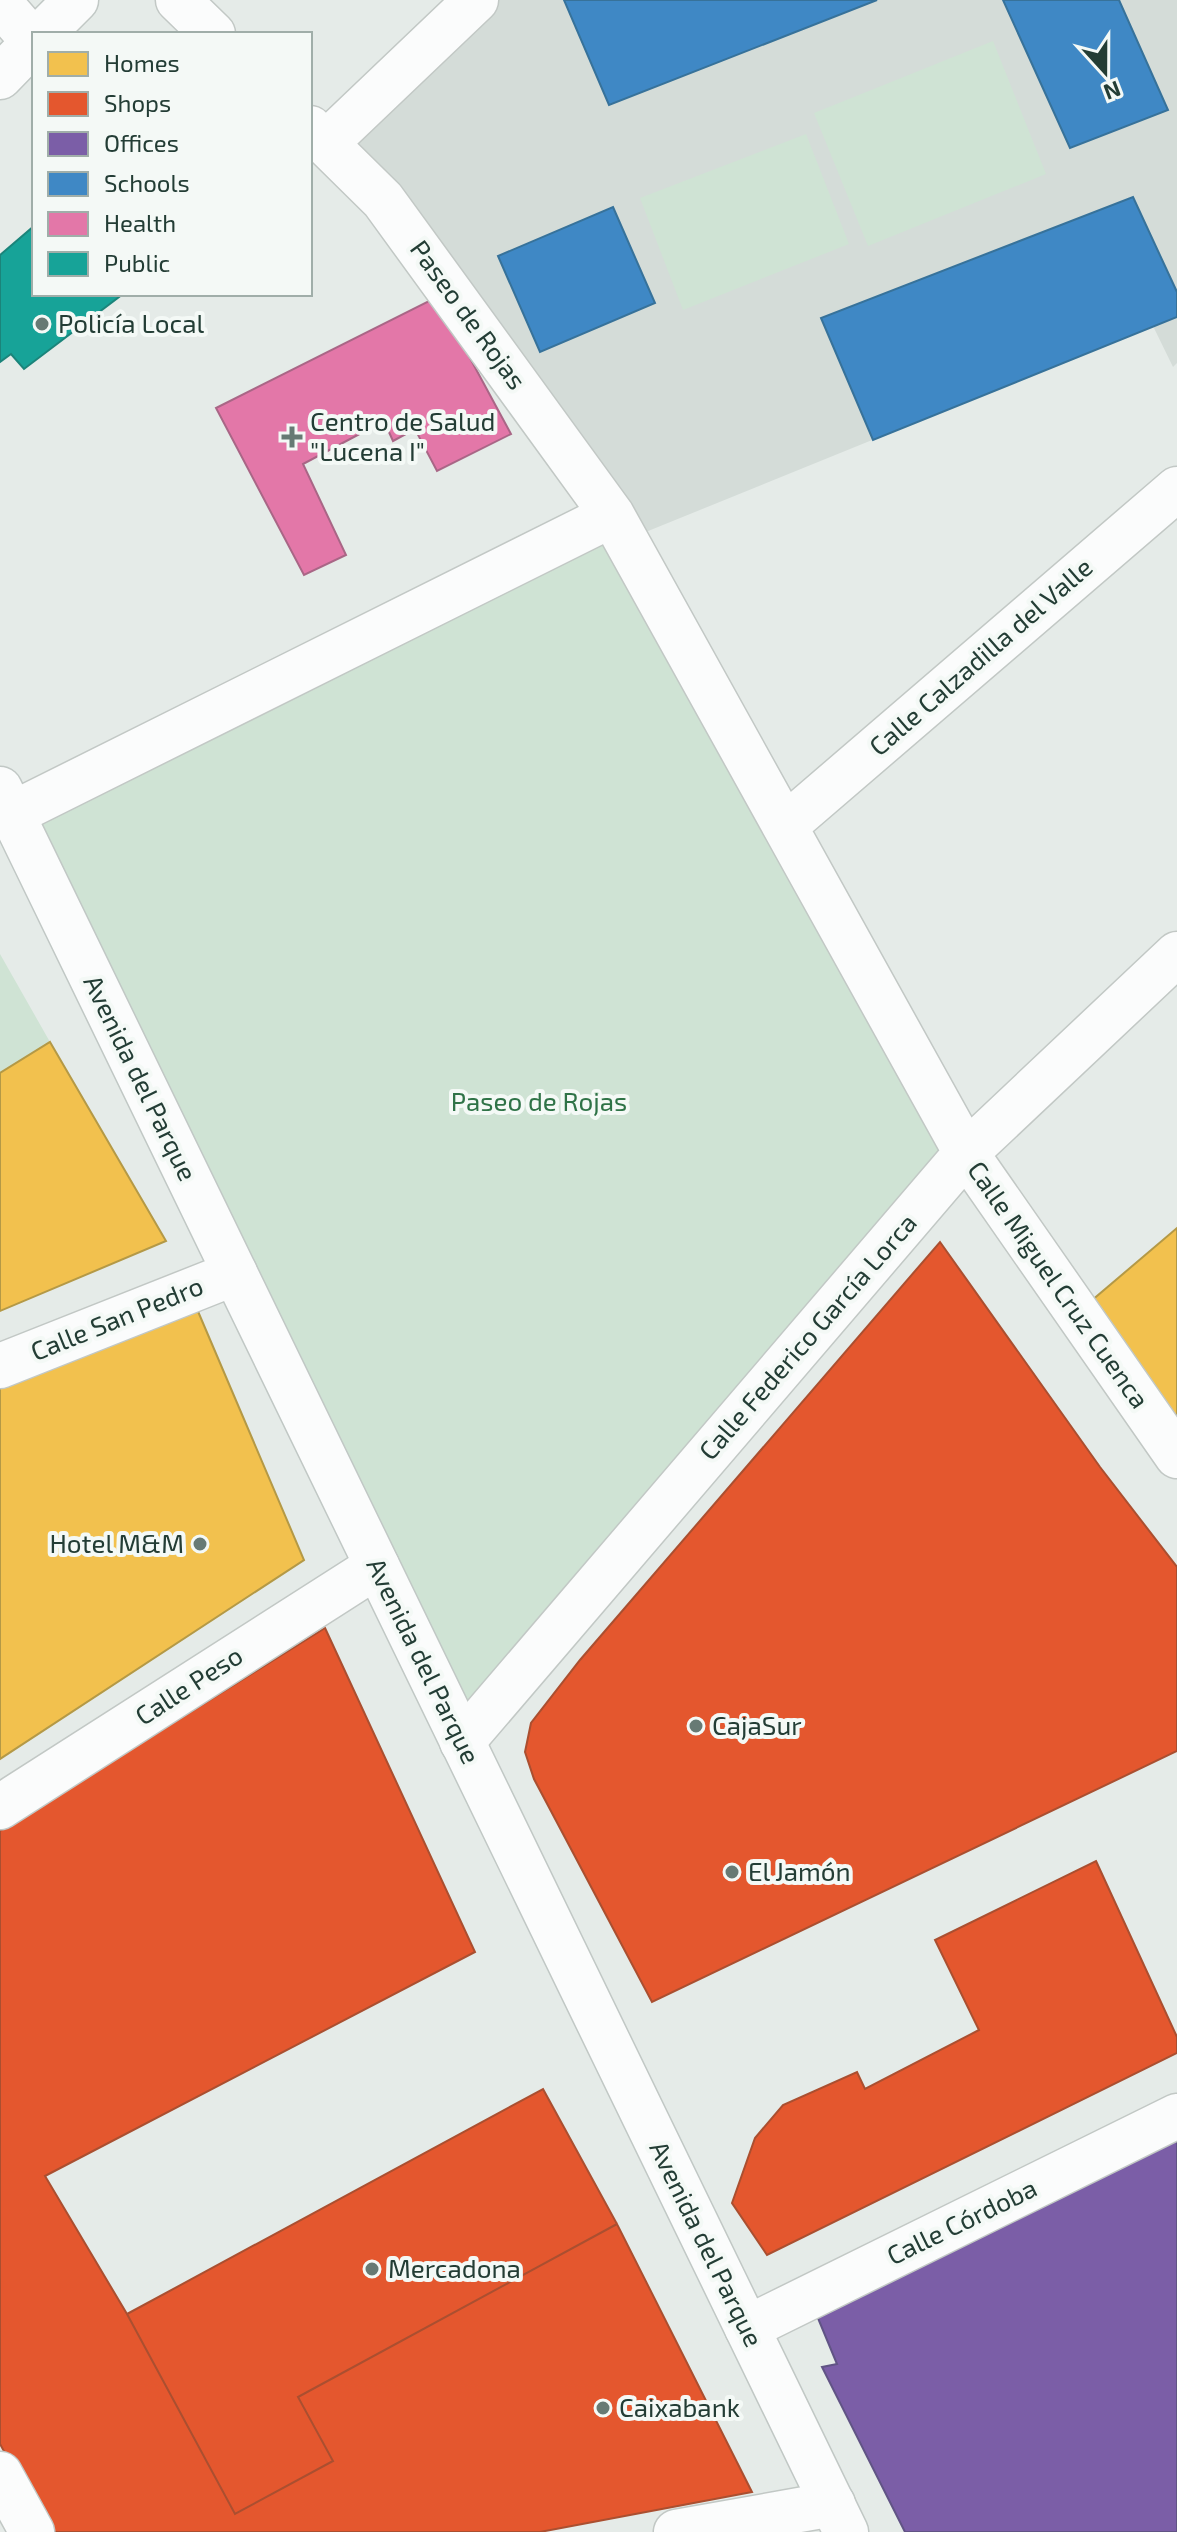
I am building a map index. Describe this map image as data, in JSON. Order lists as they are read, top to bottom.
{
  "streets": {
    "street": [
      "Paseo de Rojas",
      "Calle Calzadilla del Valle",
      "Avenida del Parque",
      "Calle Miguel Cruz Cuenca",
      "Calle San Pedro",
      "Calle Federico García Lorca",
      "Calle Peso",
      "Calle Córdoba"
    ]
  },
  "crossings": [
    ["Paseo de Rojas", "Calle Calzadilla del Valle"],
    ["Paseo de Rojas", "Calle Miguel Cruz Cuenca"],
    ["Paseo de Rojas", "Calle Federico García Lorca"],
    ["Avenida del Parque", "Calle San Pedro"],
    ["Avenida del Parque", "Calle Federico García Lorca"],
    ["Avenida del Parque", "Calle Peso"],
    ["Avenida del Parque", "Calle Córdoba"],
    ["Calle Miguel Cruz Cuenca", "Calle Federico García Lorca"]
  ],
  "parks": ["Paseo de Rojas"],
  "places": {
    "other": [
      "Policía Local",
      "Hotel M&M",
      "CajaSur",
      "El Jamón",
      "Mercadona",
      "Caixabank"
    ],
    "health": ["Centro de Salud \"Lucena I\""]
  },
  "legend": [
    "Homes",
    "Shops",
    "Offices",
    "Schools",
    "Health",
    "Public"
  ],
  "north": "bottom"
}
